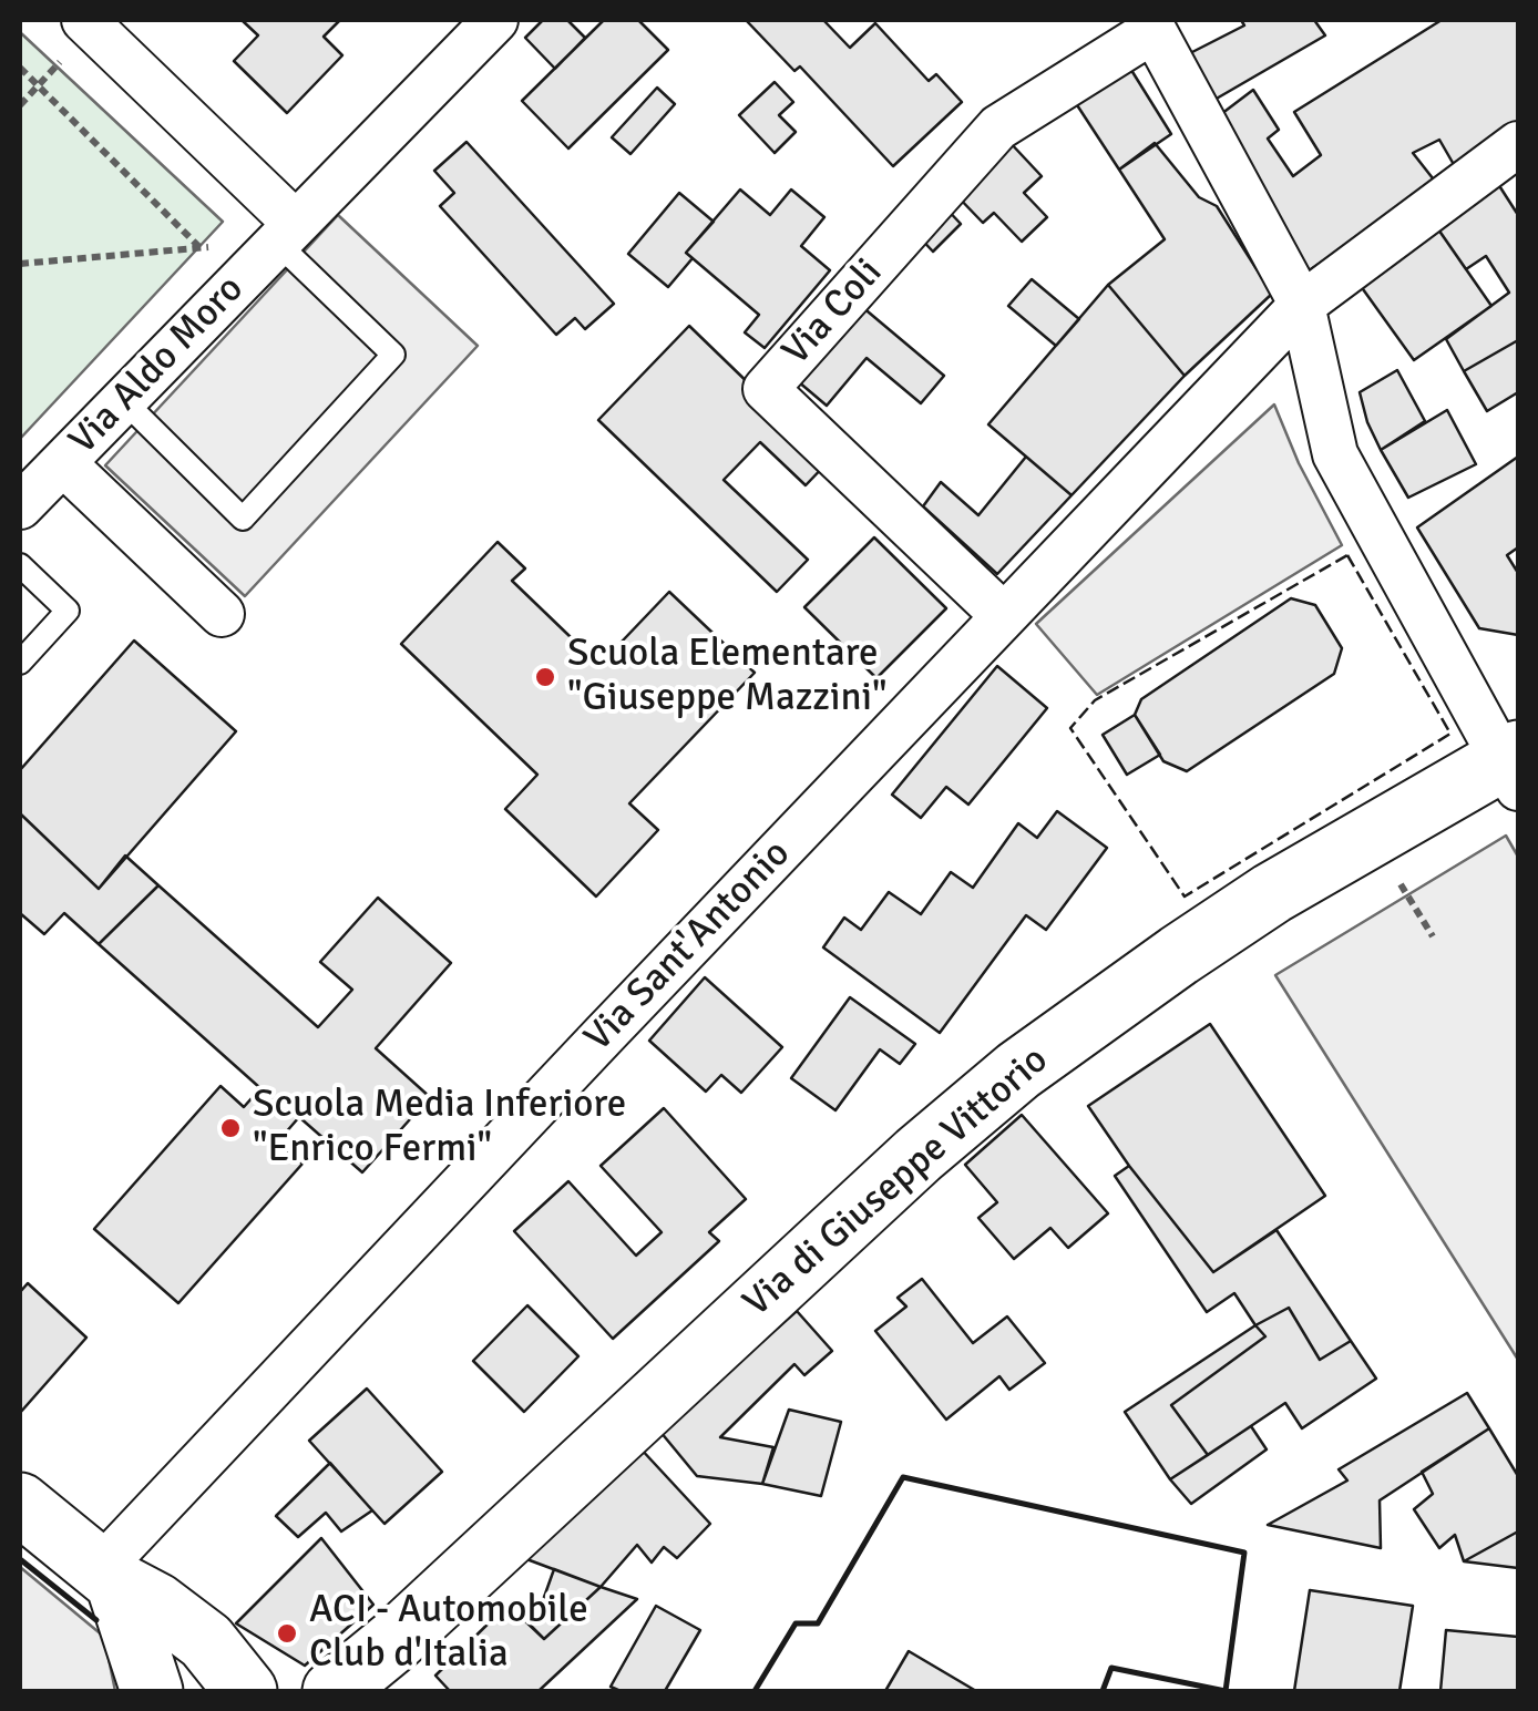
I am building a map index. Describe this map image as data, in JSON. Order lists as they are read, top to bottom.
{
  "streets": {
    "main road": ["Via di Giuseppe Vittorio"],
    "street": ["Via Coli", "Via Aldo Moro", "Via Sant'Antonio"]
  },
  "crossings": [
    ["Via Coli", "Via Sant'Antonio"]
  ],
  "places": ["Scuola Elementare \"Giuseppe Mazzini\"", "Scuola Media Inferiore \"Enrico Fermi\"", "ACI - Automobile Club d'Italia"]
}
